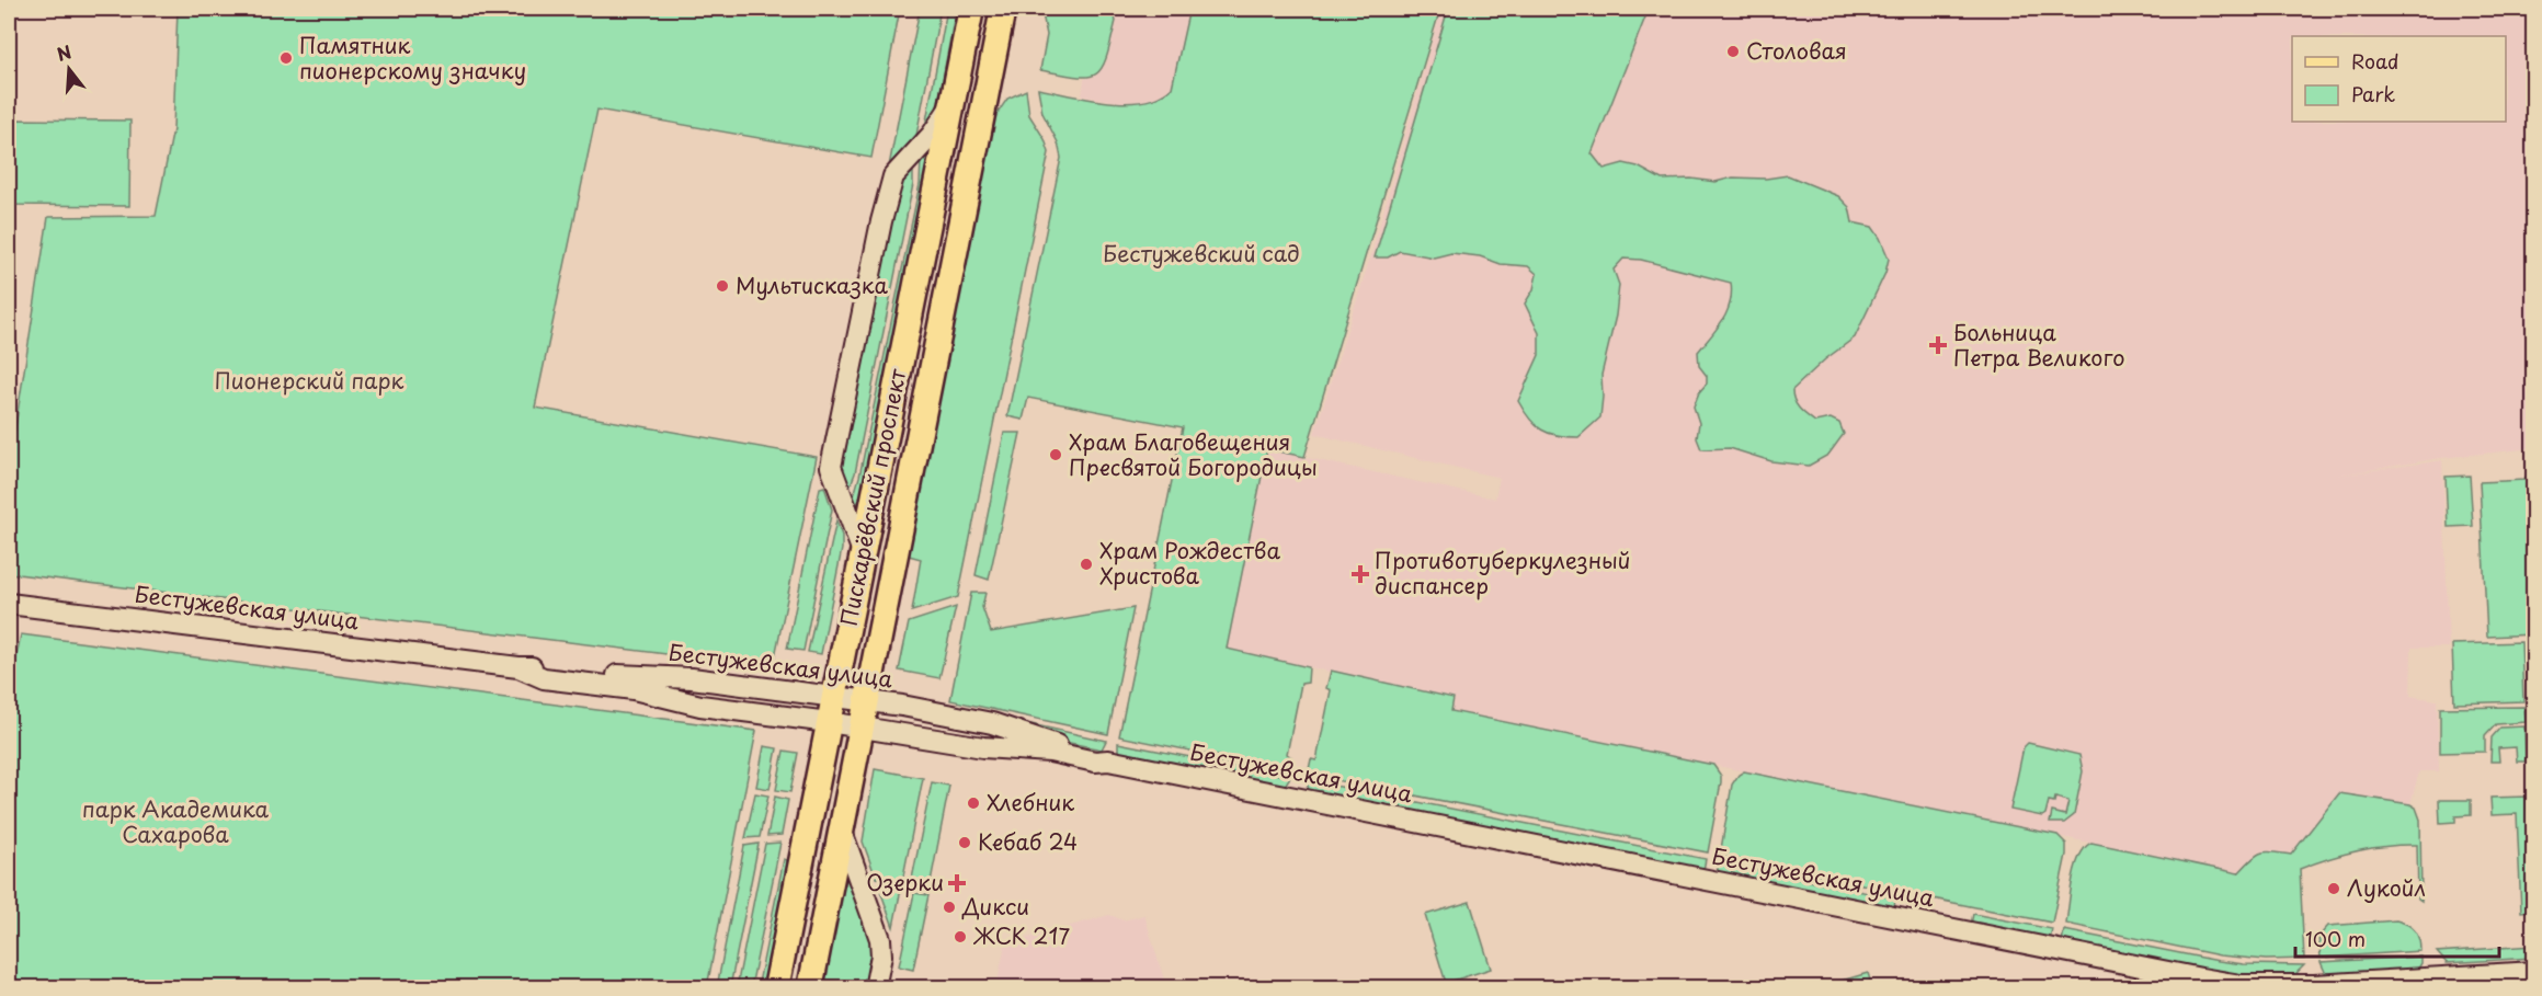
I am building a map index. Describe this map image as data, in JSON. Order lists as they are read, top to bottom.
{
  "streets": {
    "main road": ["Пискарёвский проспект"],
    "street": ["Бестужевская улица"]
  },
  "crossings": [
    ["Пискарёвский проспект", "Бестужевская улица"]
  ],
  "parks": ["Бестужевский сад", "Пионерский парк", "парк Академика Сахарова"],
  "places": {
    "other": [
      "Столовая",
      "Памятник пионерскому значку",
      "Мультисказка",
      "Храм Благовещения Пресвятой Богородицы",
      "Храм Рождества Христова",
      "Хлебник",
      "Кебаб 24",
      "Лукойл",
      "Дикси",
      "ЖСК 217"
    ],
    "health": ["Больница Петра Великого", "Противотуберкулезный диспансер", "Озерки"]
  },
  "legend": ["Road", "Park"],
  "scale_bar": "100 m",
  "north": "top"
}
